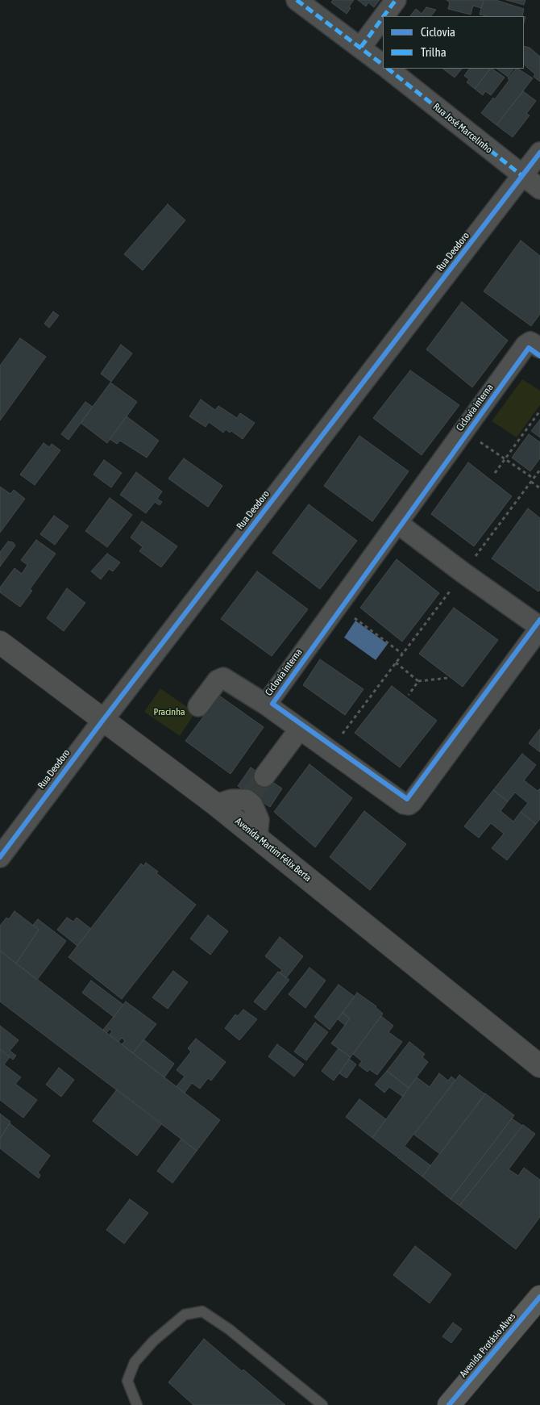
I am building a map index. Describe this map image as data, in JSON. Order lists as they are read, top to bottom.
{
  "streets": {
    "main road": ["Avenida Protásio Alves"],
    "street": ["Rua José Marcelinho", "Rua Deodoro", "Avenida Martim Félix Berta"],
    "cycle path": ["Ciclovia interna"]
  },
  "crossings": [
    ["Rua José Marcelinho", "Rua Deodoro"],
    ["Rua Deodoro", "Avenida Martim Félix Berta"]
  ],
  "parks": ["Pracinha"],
  "legend": ["Ciclovia", "Trilha"]
}
